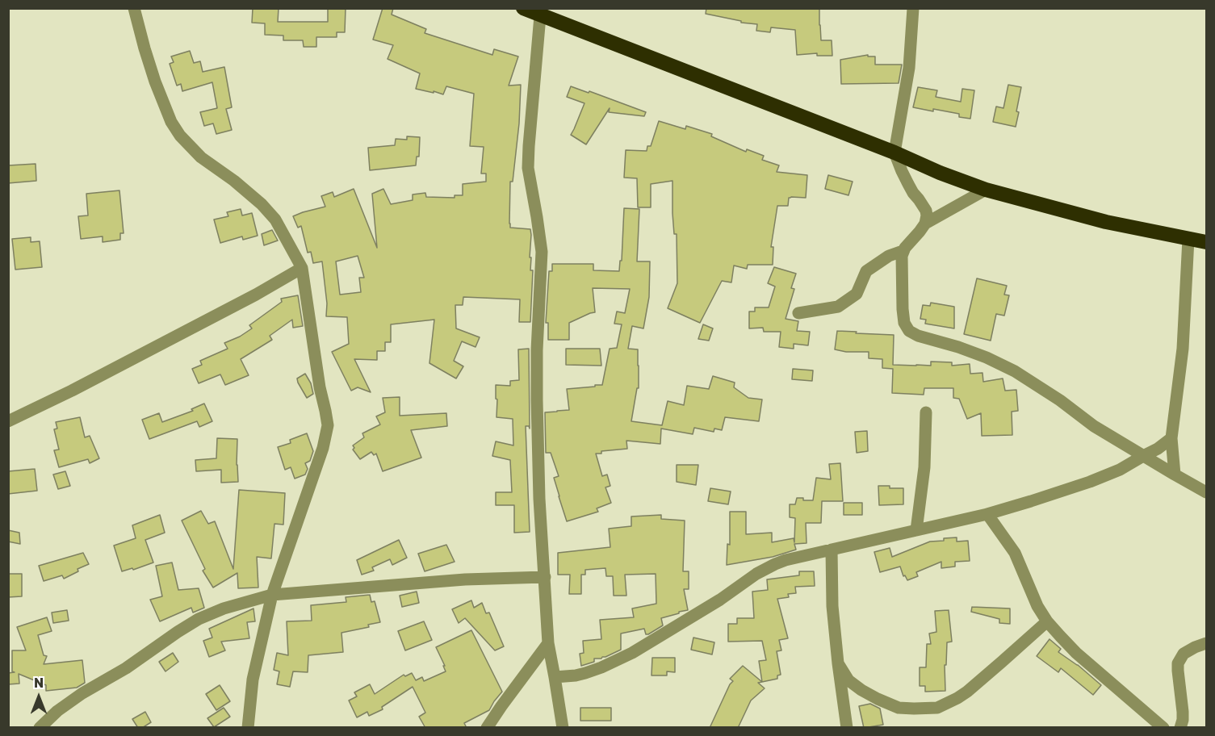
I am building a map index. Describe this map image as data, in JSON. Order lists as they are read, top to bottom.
{
  "north": "top"
}
